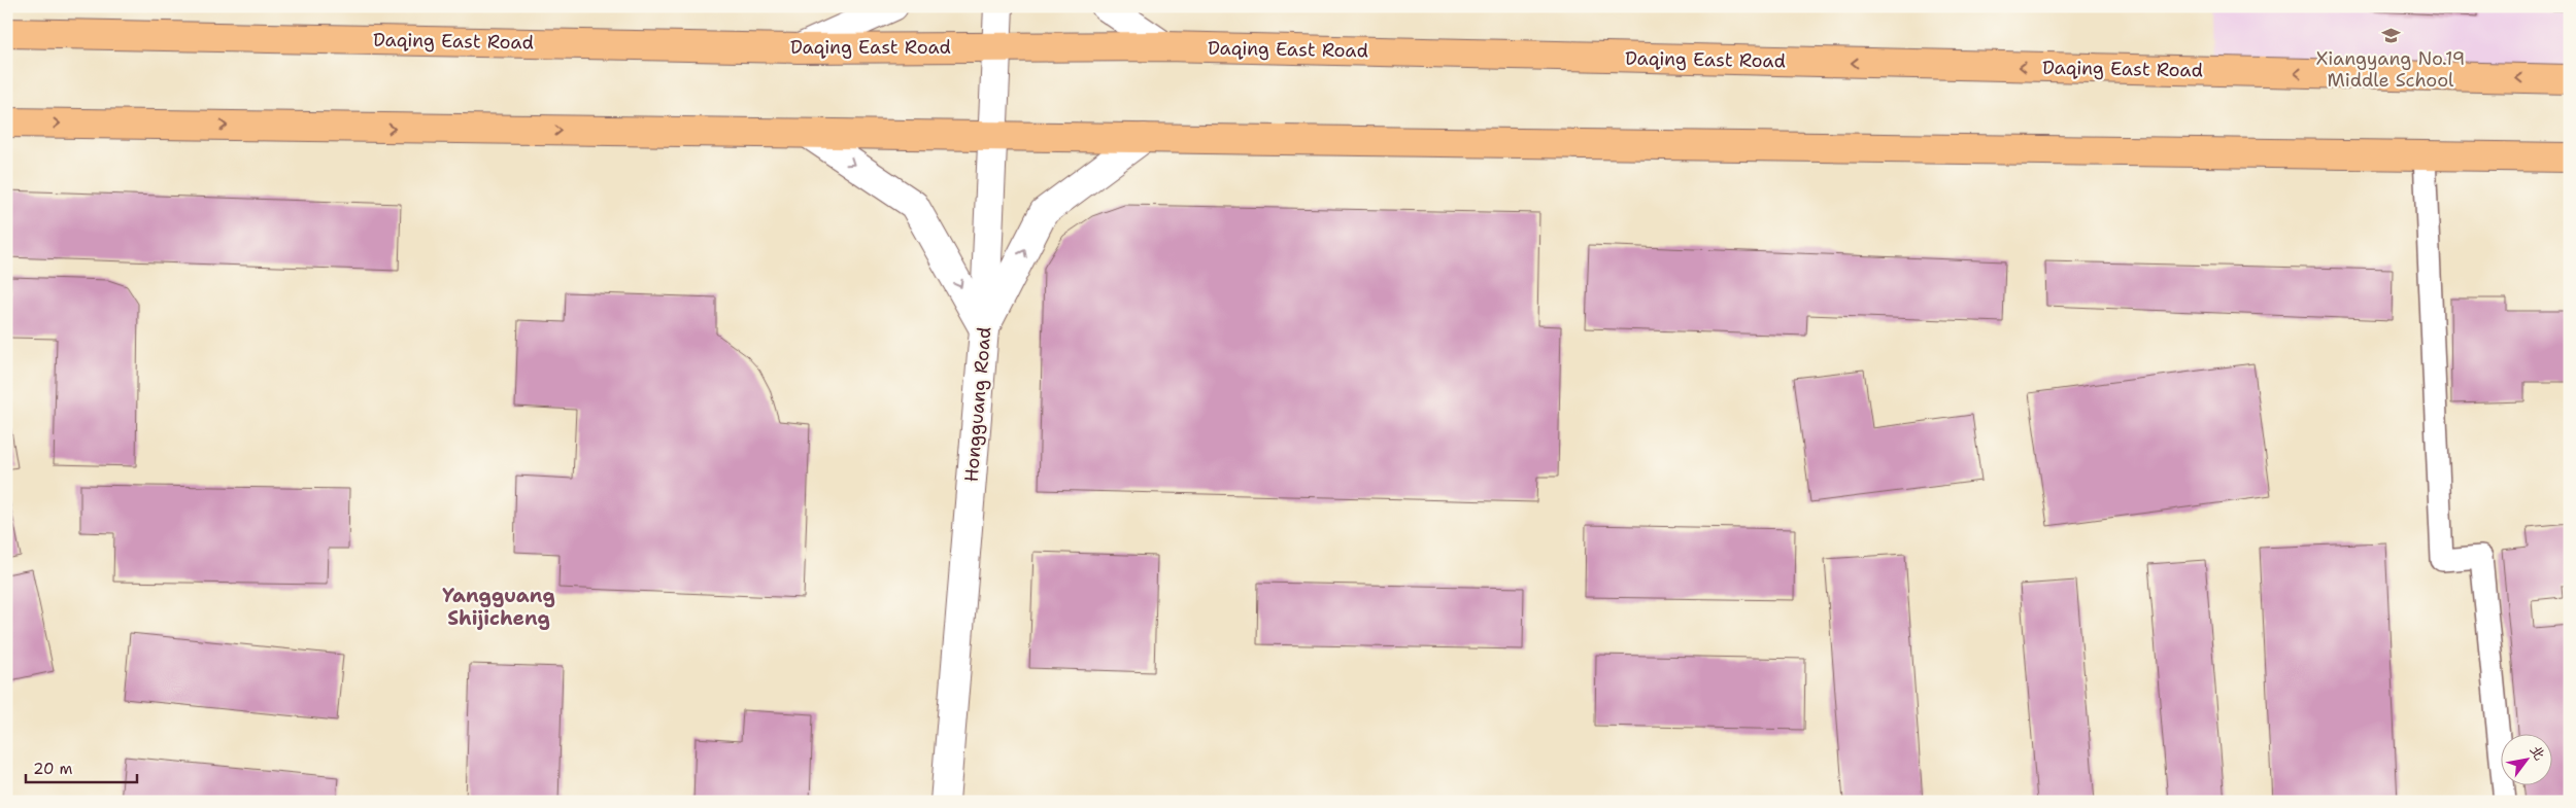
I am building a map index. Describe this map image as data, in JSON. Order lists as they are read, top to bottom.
{
  "streets": {
    "main road": ["Daqing East Road"],
    "street": ["Hongguang Road"]
  },
  "crossings": [
    ["Daqing East Road", "Hongguang Road"]
  ],
  "districts": ["Yangguang Shijicheng"],
  "places": {
    "school or university": ["Xiangyang No.19 Middle School"]
  },
  "scale_bar": "20 m",
  "north": "top right"
}
